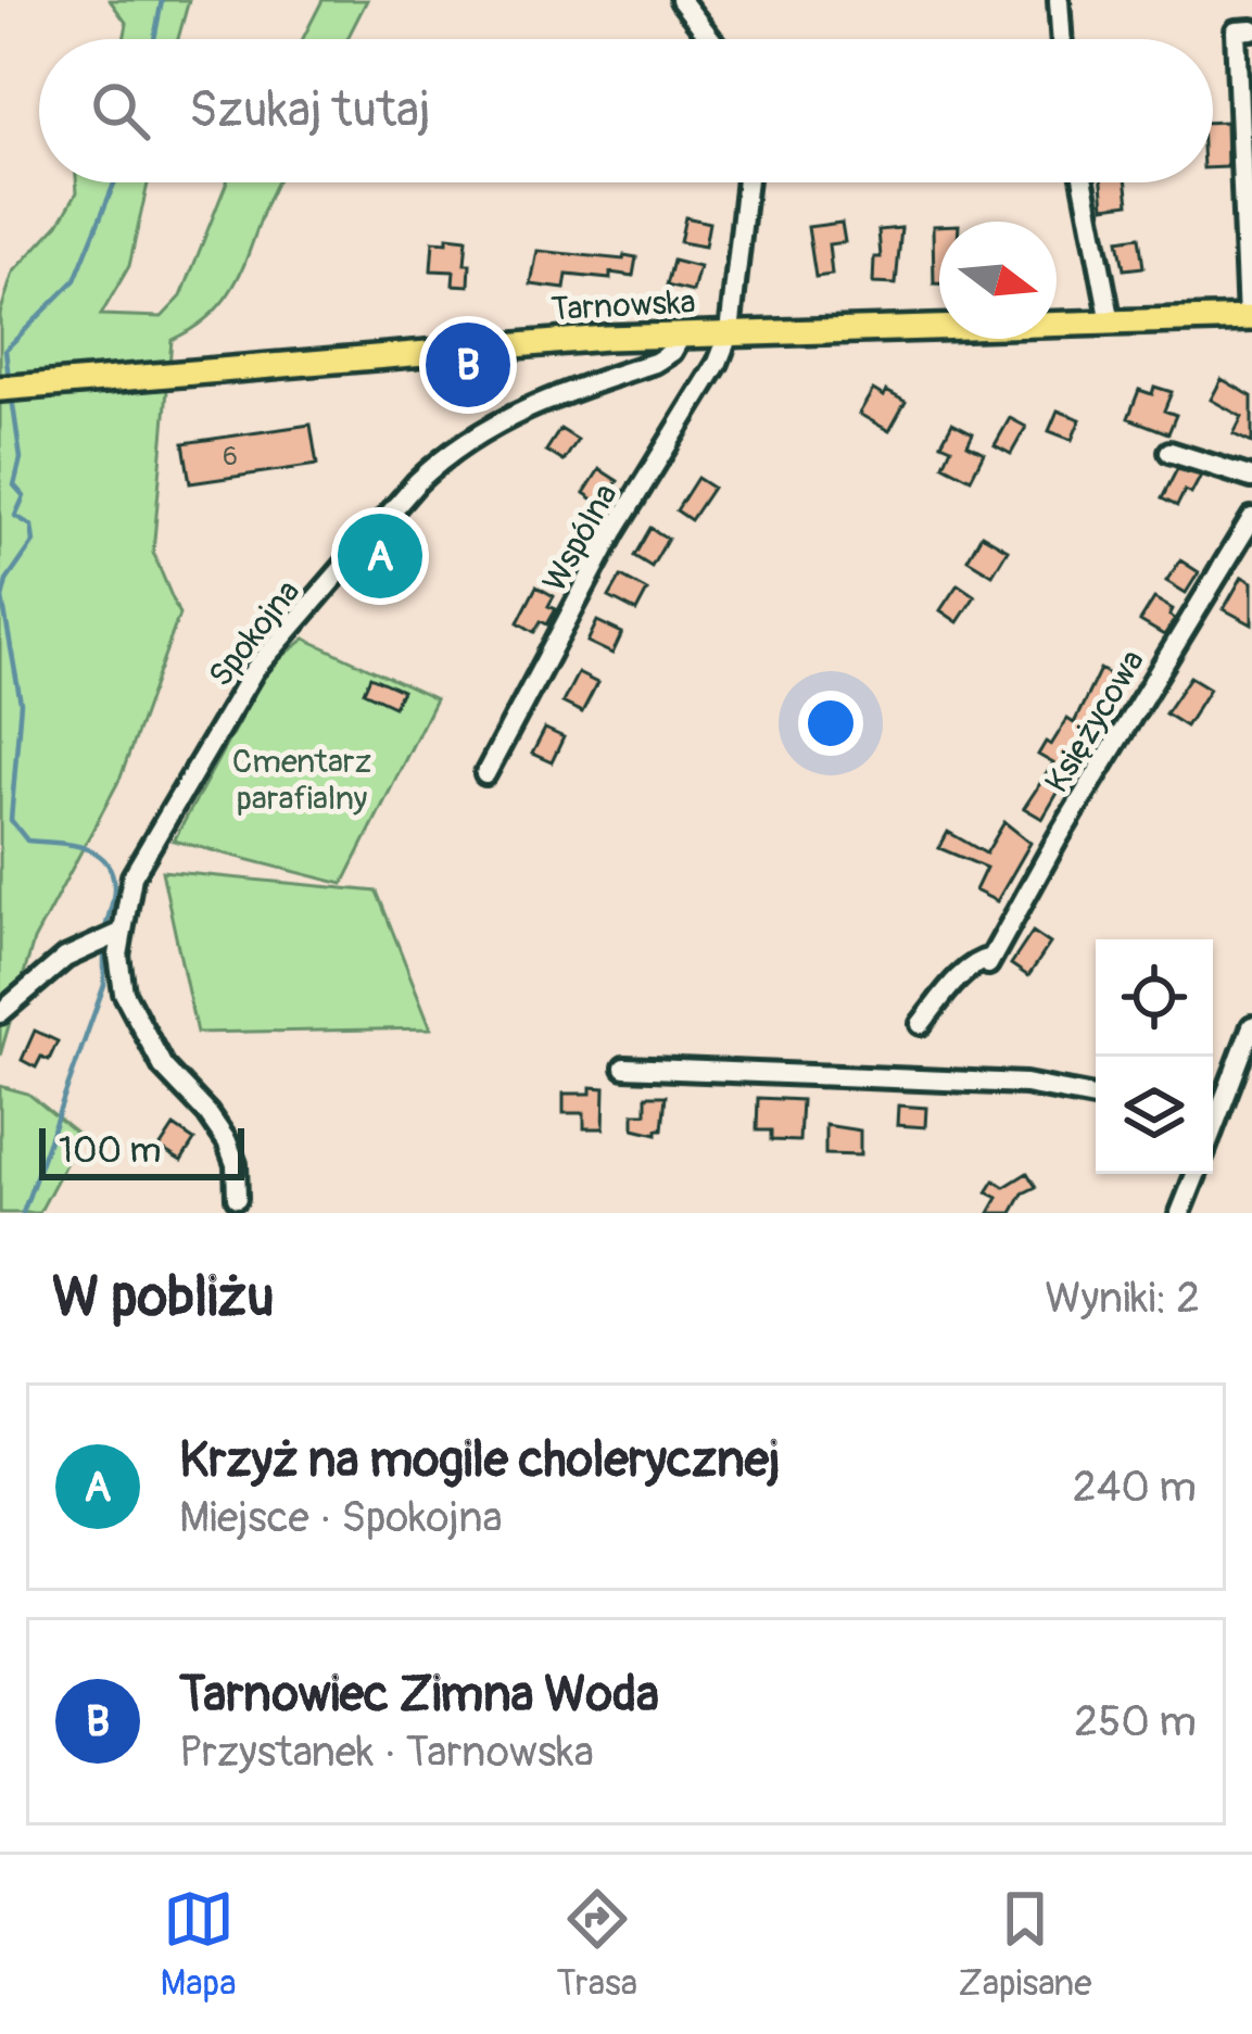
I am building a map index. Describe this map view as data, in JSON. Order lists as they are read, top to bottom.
{
  "streets": {
    "main road": ["Tarnowska"],
    "street": ["Wspólna", "Spokojna", "Księżycowa"]
  },
  "crossings": [
    ["Tarnowska", "Wspólna"],
    ["Tarnowska", "Spokojna"]
  ],
  "parks": ["Cmentarz parafialny"],
  "house_numbers": ["6"],
  "scale_bar": "100 m",
  "north": "right",
  "page": {
    "search": "Szukaj tutaj",
    "pins": ["B", "A"],
    "scale": "100 m",
    "heading": ["W pobliżu", "Wyniki: 2"],
    "list": [
      {
        "mark": "A",
        "name": "Krzyż na mogile cholerycznej",
        "note": "Miejsce · Spokojna",
        "value": "240 m"
      },
      {
        "mark": "B",
        "name": "Tarnowiec Zimna Woda",
        "note": "Przystanek · Tarnowska",
        "value": "250 m"
      }
    ],
    "nav": ["Mapa", "Trasa", "Zapisane"]
  }
}
